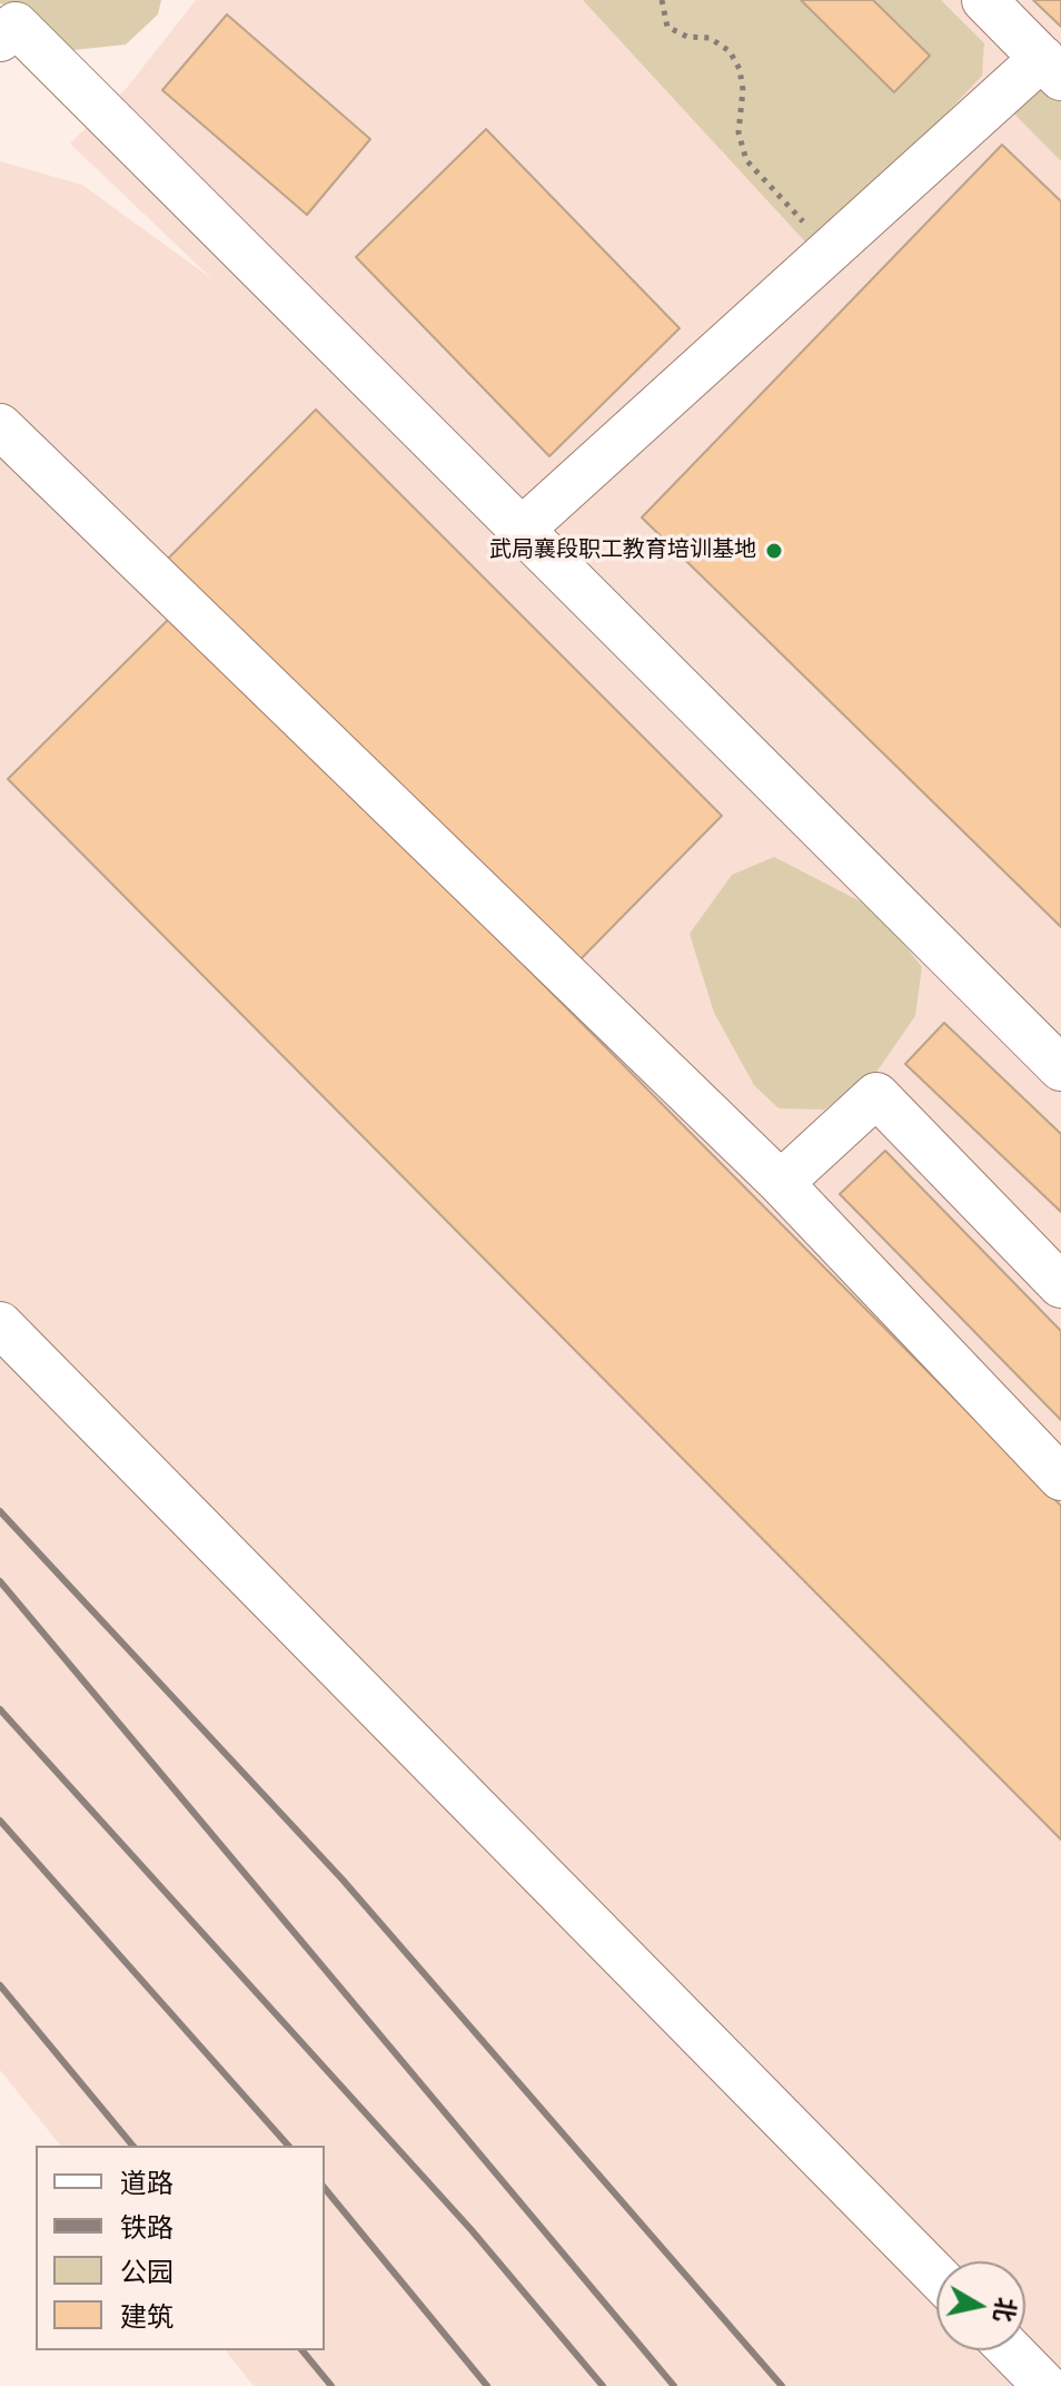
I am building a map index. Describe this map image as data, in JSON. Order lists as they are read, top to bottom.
{
  "places": ["武局襄段职工教育培训基地"],
  "legend": [
    "道路",
    "铁路",
    "公园",
    "建筑"
  ],
  "north": "right"
}
